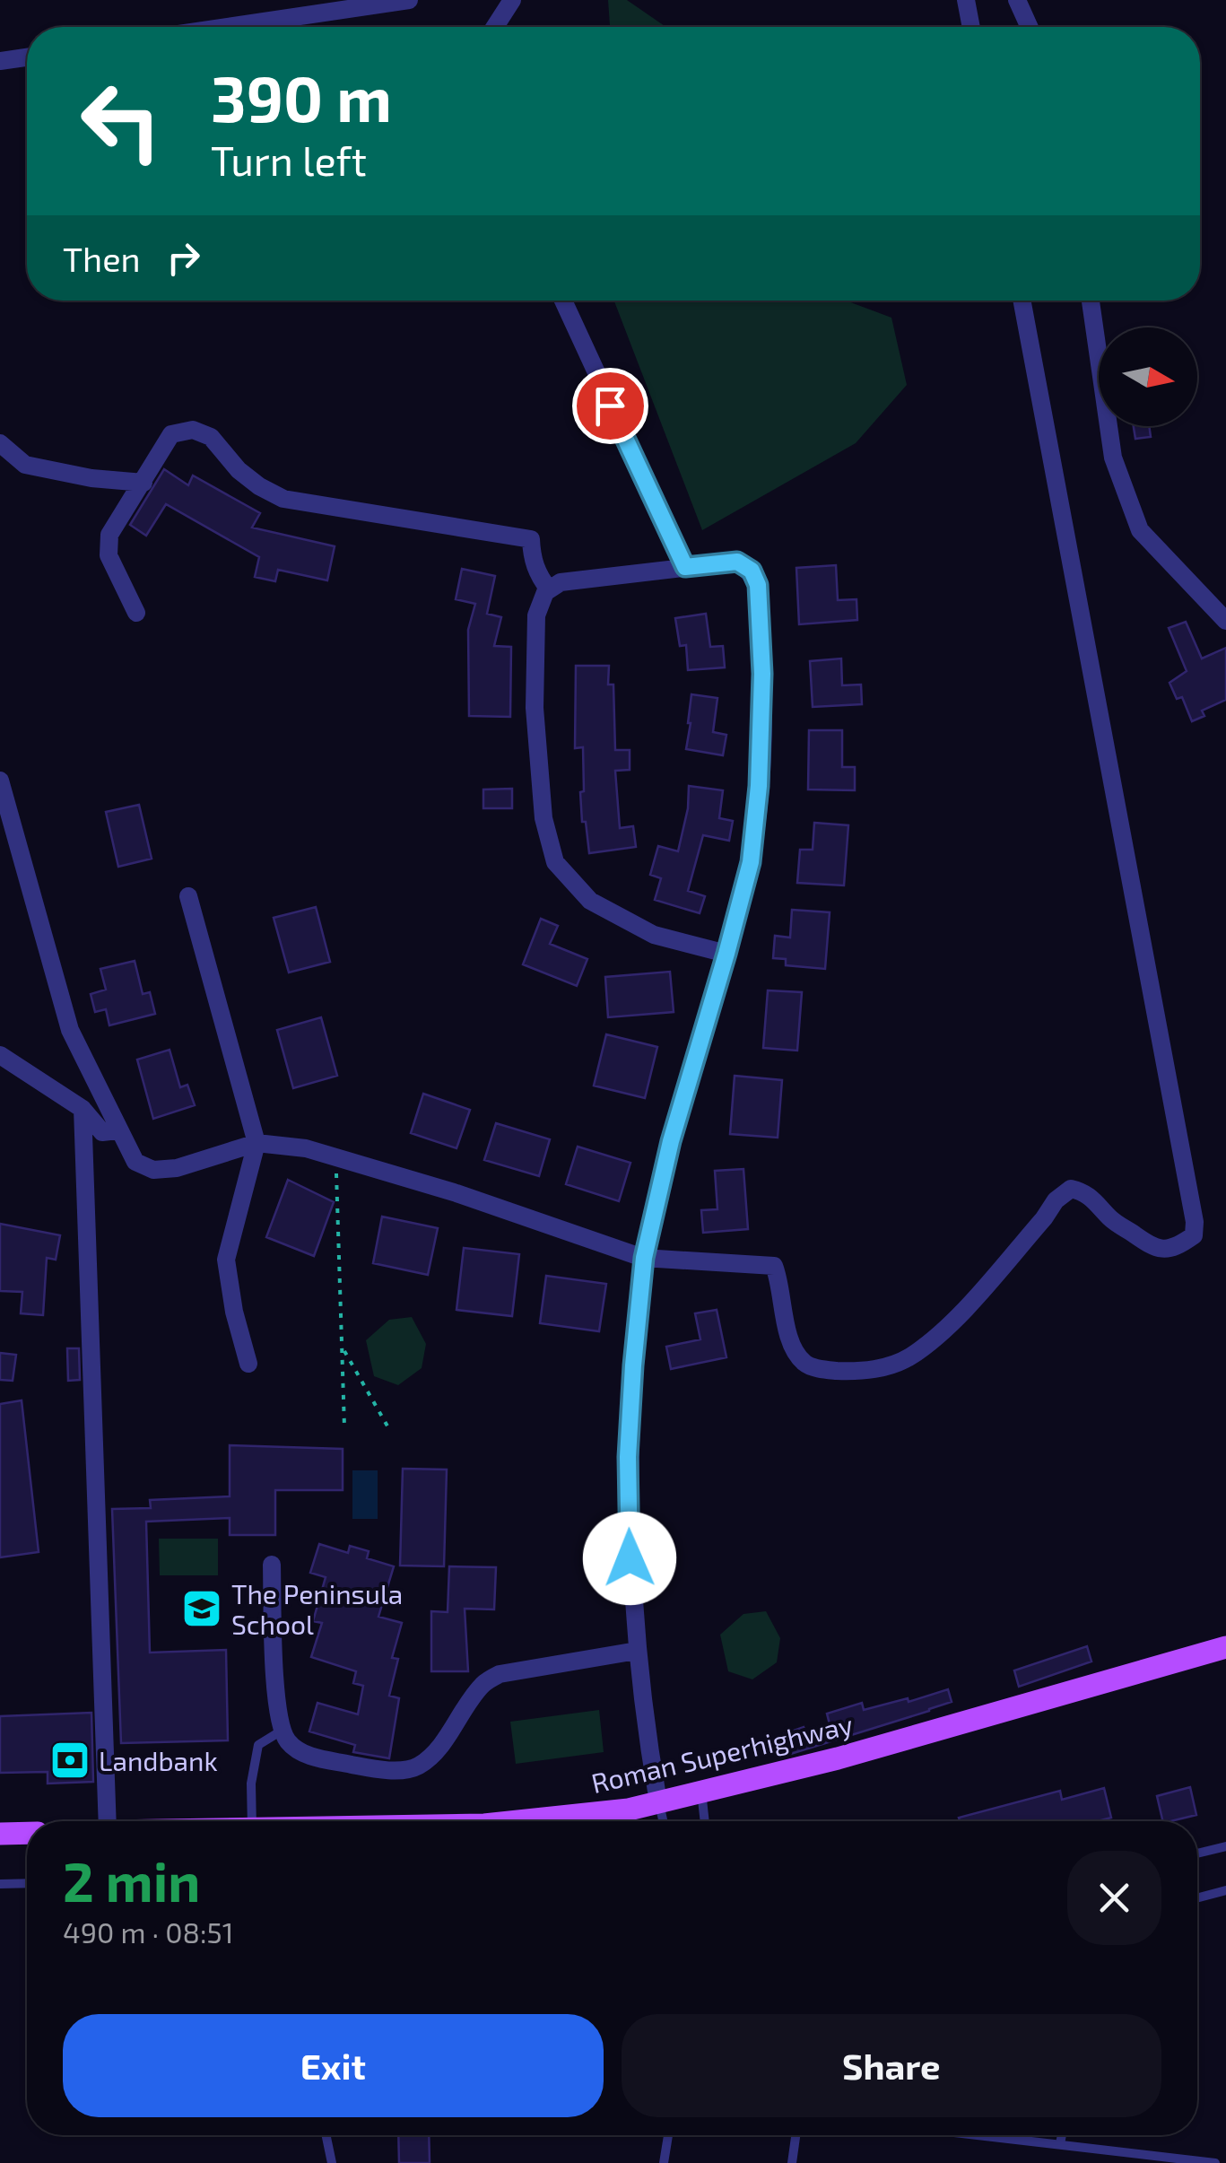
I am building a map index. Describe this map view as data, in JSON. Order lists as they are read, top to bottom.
{
  "streets": {
    "main road": ["Roman Superhighway"]
  },
  "places": {
    "school or university": ["The Peninsula School"],
    "bank": ["Landbank"]
  },
  "north": "right",
  "page": {
    "turn": ["390 m", "Turn left"],
    "then": "Then",
    "heading": ["2 min", "490 m · 08:51"],
    "buttons": ["Exit", "Share"]
  }
}
